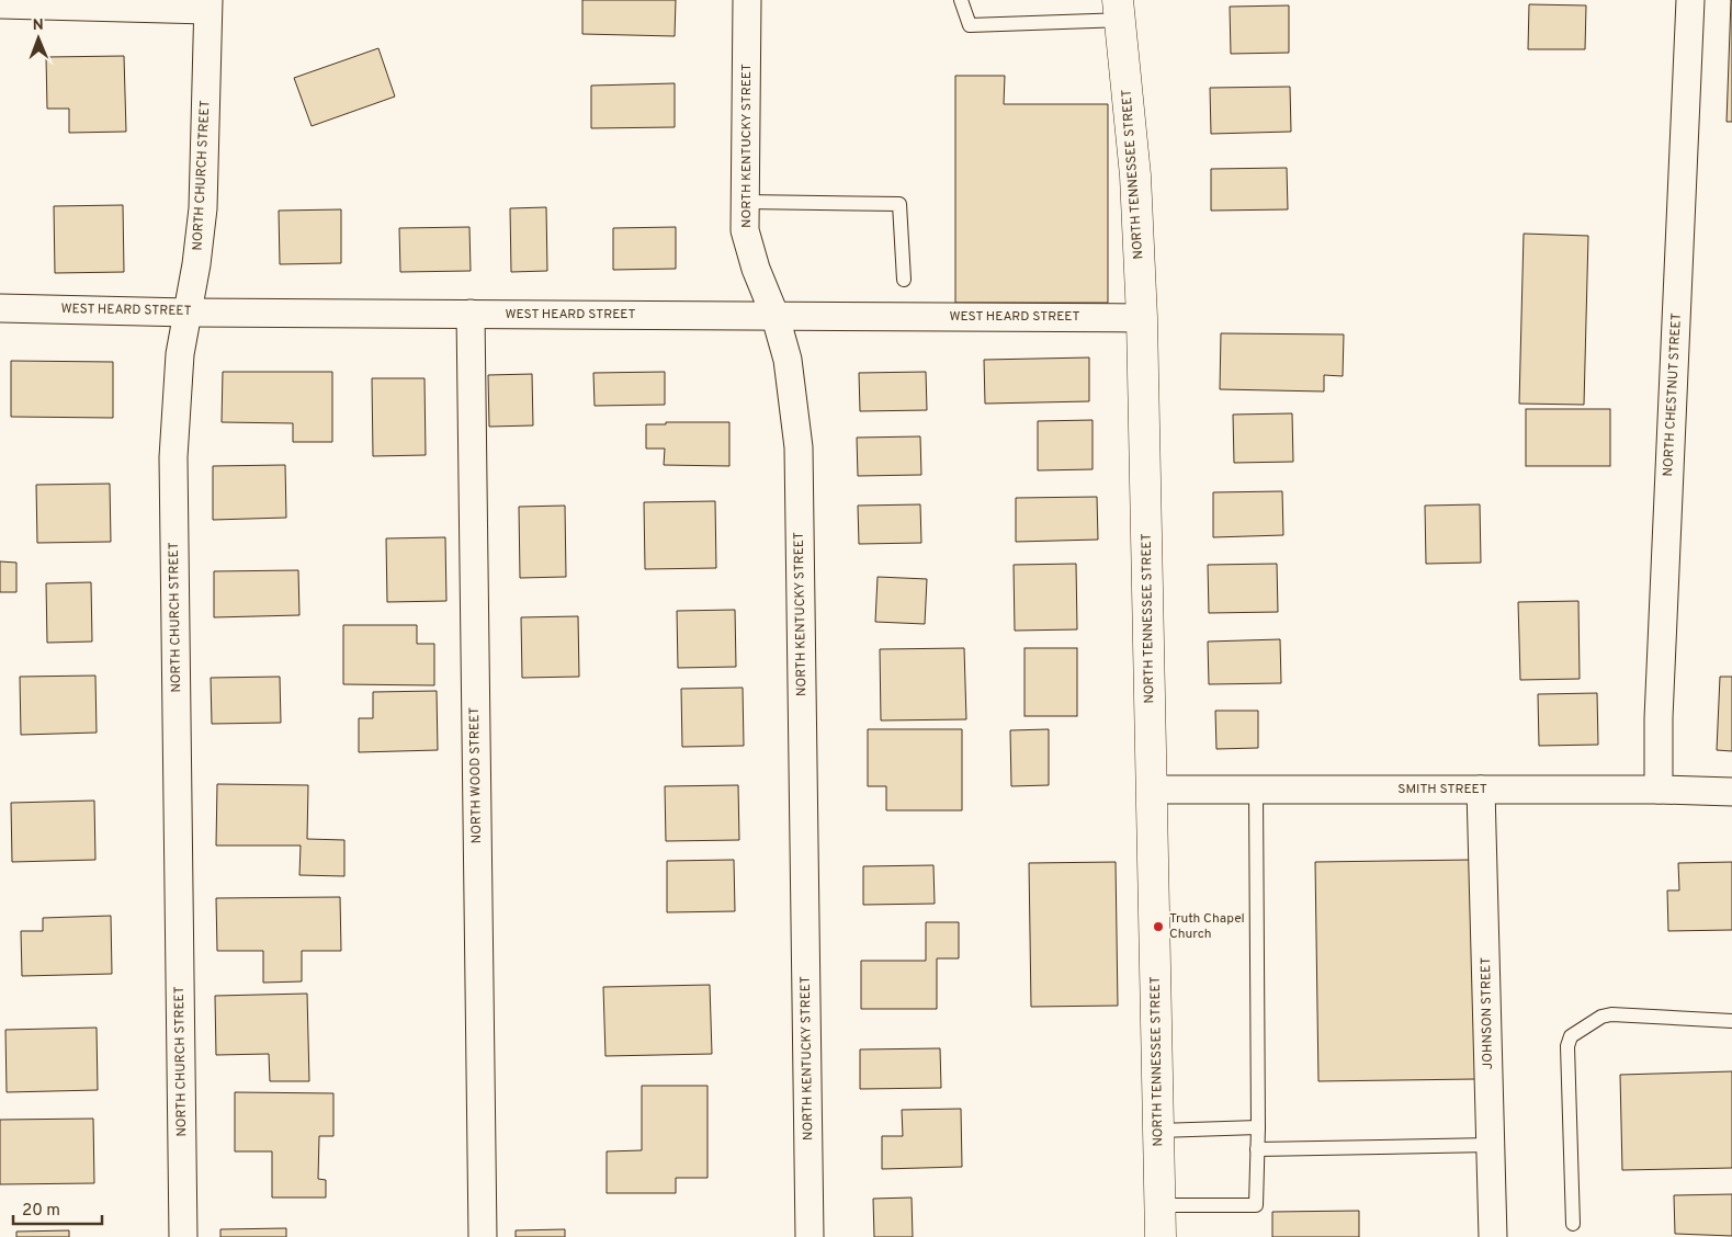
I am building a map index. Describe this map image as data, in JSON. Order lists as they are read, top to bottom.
{
  "streets": {
    "street": [
      "NORTH KENTUCKY STREET",
      "NORTH TENNESSEE STREET",
      "NORTH CHURCH STREET",
      "WEST HEARD STREET",
      "NORTH CHESTNUT STREET",
      "NORTH WOOD STREET",
      "SMITH STREET",
      "JOHNSON STREET"
    ]
  },
  "crossings": [
    ["NORTH KENTUCKY STREET", "WEST HEARD STREET"],
    ["NORTH TENNESSEE STREET", "WEST HEARD STREET"],
    ["NORTH TENNESSEE STREET", "SMITH STREET"],
    ["NORTH CHURCH STREET", "WEST HEARD STREET"],
    ["WEST HEARD STREET", "NORTH WOOD STREET"],
    ["NORTH CHESTNUT STREET", "SMITH STREET"],
    ["SMITH STREET", "JOHNSON STREET"]
  ],
  "places": ["Truth Chapel Church"],
  "scale_bar": "20 m",
  "north": "top"
}
